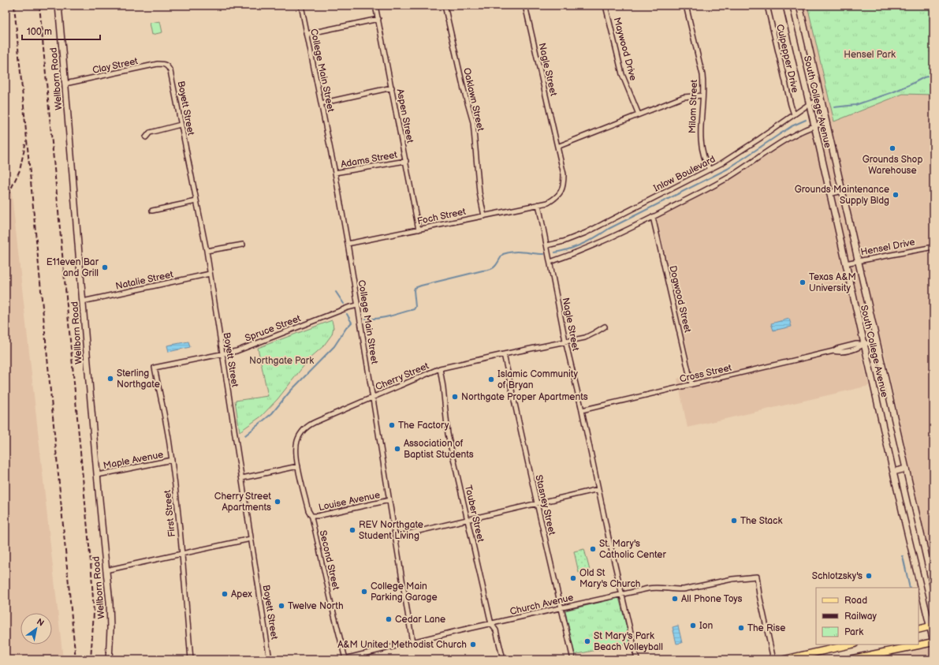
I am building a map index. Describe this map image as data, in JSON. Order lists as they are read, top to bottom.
{
  "streets": {
    "main road": ["Wellborn Road", "South College Avenue"],
    "street": [
      "Maywood Drive",
      "Culpepper Drive",
      "Clay Street",
      "Nagle Street",
      "College Main Street",
      "Oaklawn Street",
      "Milam Street",
      "Boyett Street",
      "Aspen Street",
      "Adams Street",
      "Inlow Boulevard",
      "Foch Street",
      "Hensel Drive",
      "Natalie Street",
      "Dogwood Street",
      "Spruce Street",
      "Cross Street",
      "Cherry Street",
      "Maple Avenue",
      "Louise Avenue",
      "Stasney Street",
      "First Street",
      "Tauber Street",
      "Second Street",
      "Church Avenue"
    ]
  },
  "crossings": [
    ["Culpepper Drive", "Inlow Boulevard"],
    ["Clay Street", "Wellborn Road"],
    ["Clay Street", "Boyett Street"],
    ["Nagle Street", "Inlow Boulevard"],
    ["Nagle Street", "Foch Street"],
    ["Nagle Street", "Cross Street"],
    ["Nagle Street", "Cherry Street"],
    ["Nagle Street", "Church Avenue"],
    ["College Main Street", "Adams Street"],
    ["College Main Street", "Foch Street"],
    ["College Main Street", "Spruce Street"],
    ["College Main Street", "Cherry Street"],
    ["College Main Street", "Louise Avenue"],
    ["College Main Street", "Church Avenue"],
    ["Wellborn Road", "Natalie Street"],
    ["Wellborn Road", "Maple Avenue"],
    ["Oaklawn Street", "Foch Street"],
    ["South College Avenue", "Inlow Boulevard"],
    ["South College Avenue", "Hensel Drive"],
    ["South College Avenue", "Cross Street"],
    ["Milam Street", "Inlow Boulevard"],
    ["Boyett Street", "Natalie Street"],
    ["Boyett Street", "Spruce Street"],
    ["Aspen Street", "Adams Street"],
    ["Aspen Street", "Foch Street"],
    ["Dogwood Street", "Cross Street"],
    ["Spruce Street", "First Street"],
    ["Cherry Street", "Stasney Street"],
    ["Cherry Street", "Tauber Street"],
    ["Cherry Street", "Second Street"],
    ["Maple Avenue", "First Street"],
    ["Louise Avenue", "Second Street"],
    ["Stasney Street", "Church Avenue"],
    ["Tauber Street", "Church Avenue"],
    ["Second Street", "Church Avenue"]
  ],
  "parks": ["Hensel Park", "Northgate Park"],
  "places": [
    "Grounds Shop Warehouse",
    "Grounds Maintenance Supply Bldg",
    "E11even Bar and Grill",
    "Texas A&M University",
    "Sterling Northgate",
    "Islamic Community of Bryan",
    "Northgate Proper Apartments",
    "The Factory",
    "Association of Baptist Students",
    "Cherry Street Apartments",
    "The Stack",
    "REV Northgate Student Living",
    "St. Mary's Catholic Center",
    "Schlotzsky's",
    "Old St Mary's Church",
    "College Main Parking Garage",
    "Apex",
    "All Phone Toys",
    "Twelve North",
    "Cedar Lane",
    "Ion",
    "The Rise",
    "St Mary's Park Beach Volleyball",
    "A&M United Methodist Church"
  ],
  "legend": ["Road", "Railway", "Park"],
  "scale_bar": "100 m",
  "north": "top right"
}
